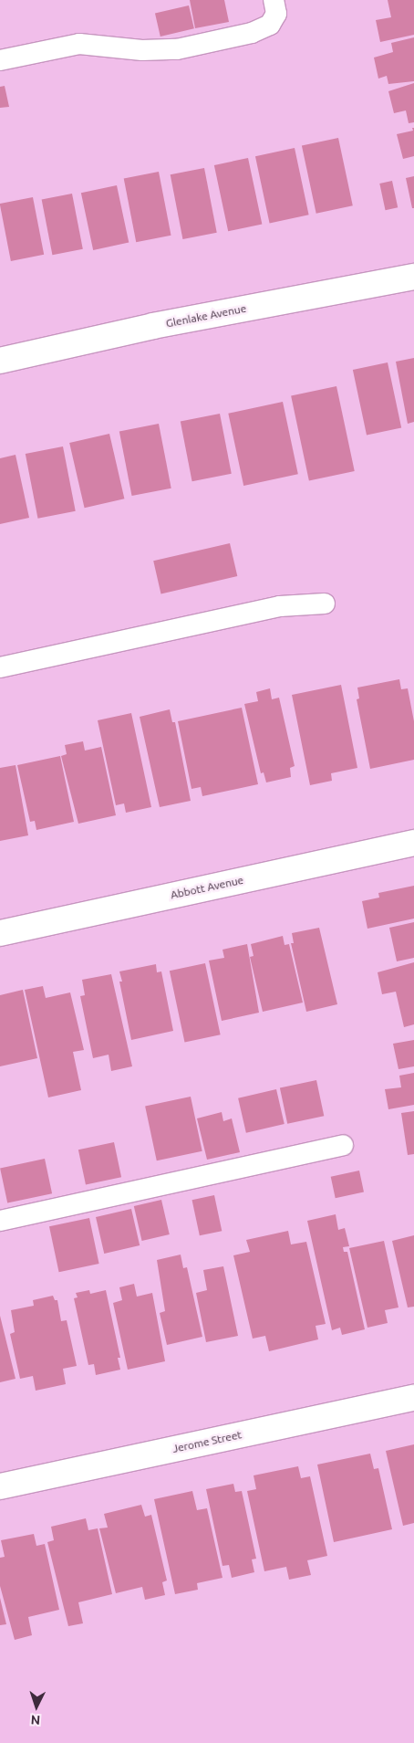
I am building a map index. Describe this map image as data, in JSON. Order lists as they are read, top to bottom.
{
  "streets": {
    "street": ["Glenlake Avenue", "Abbott Avenue", "Jerome Street"]
  },
  "north": "bottom"
}
